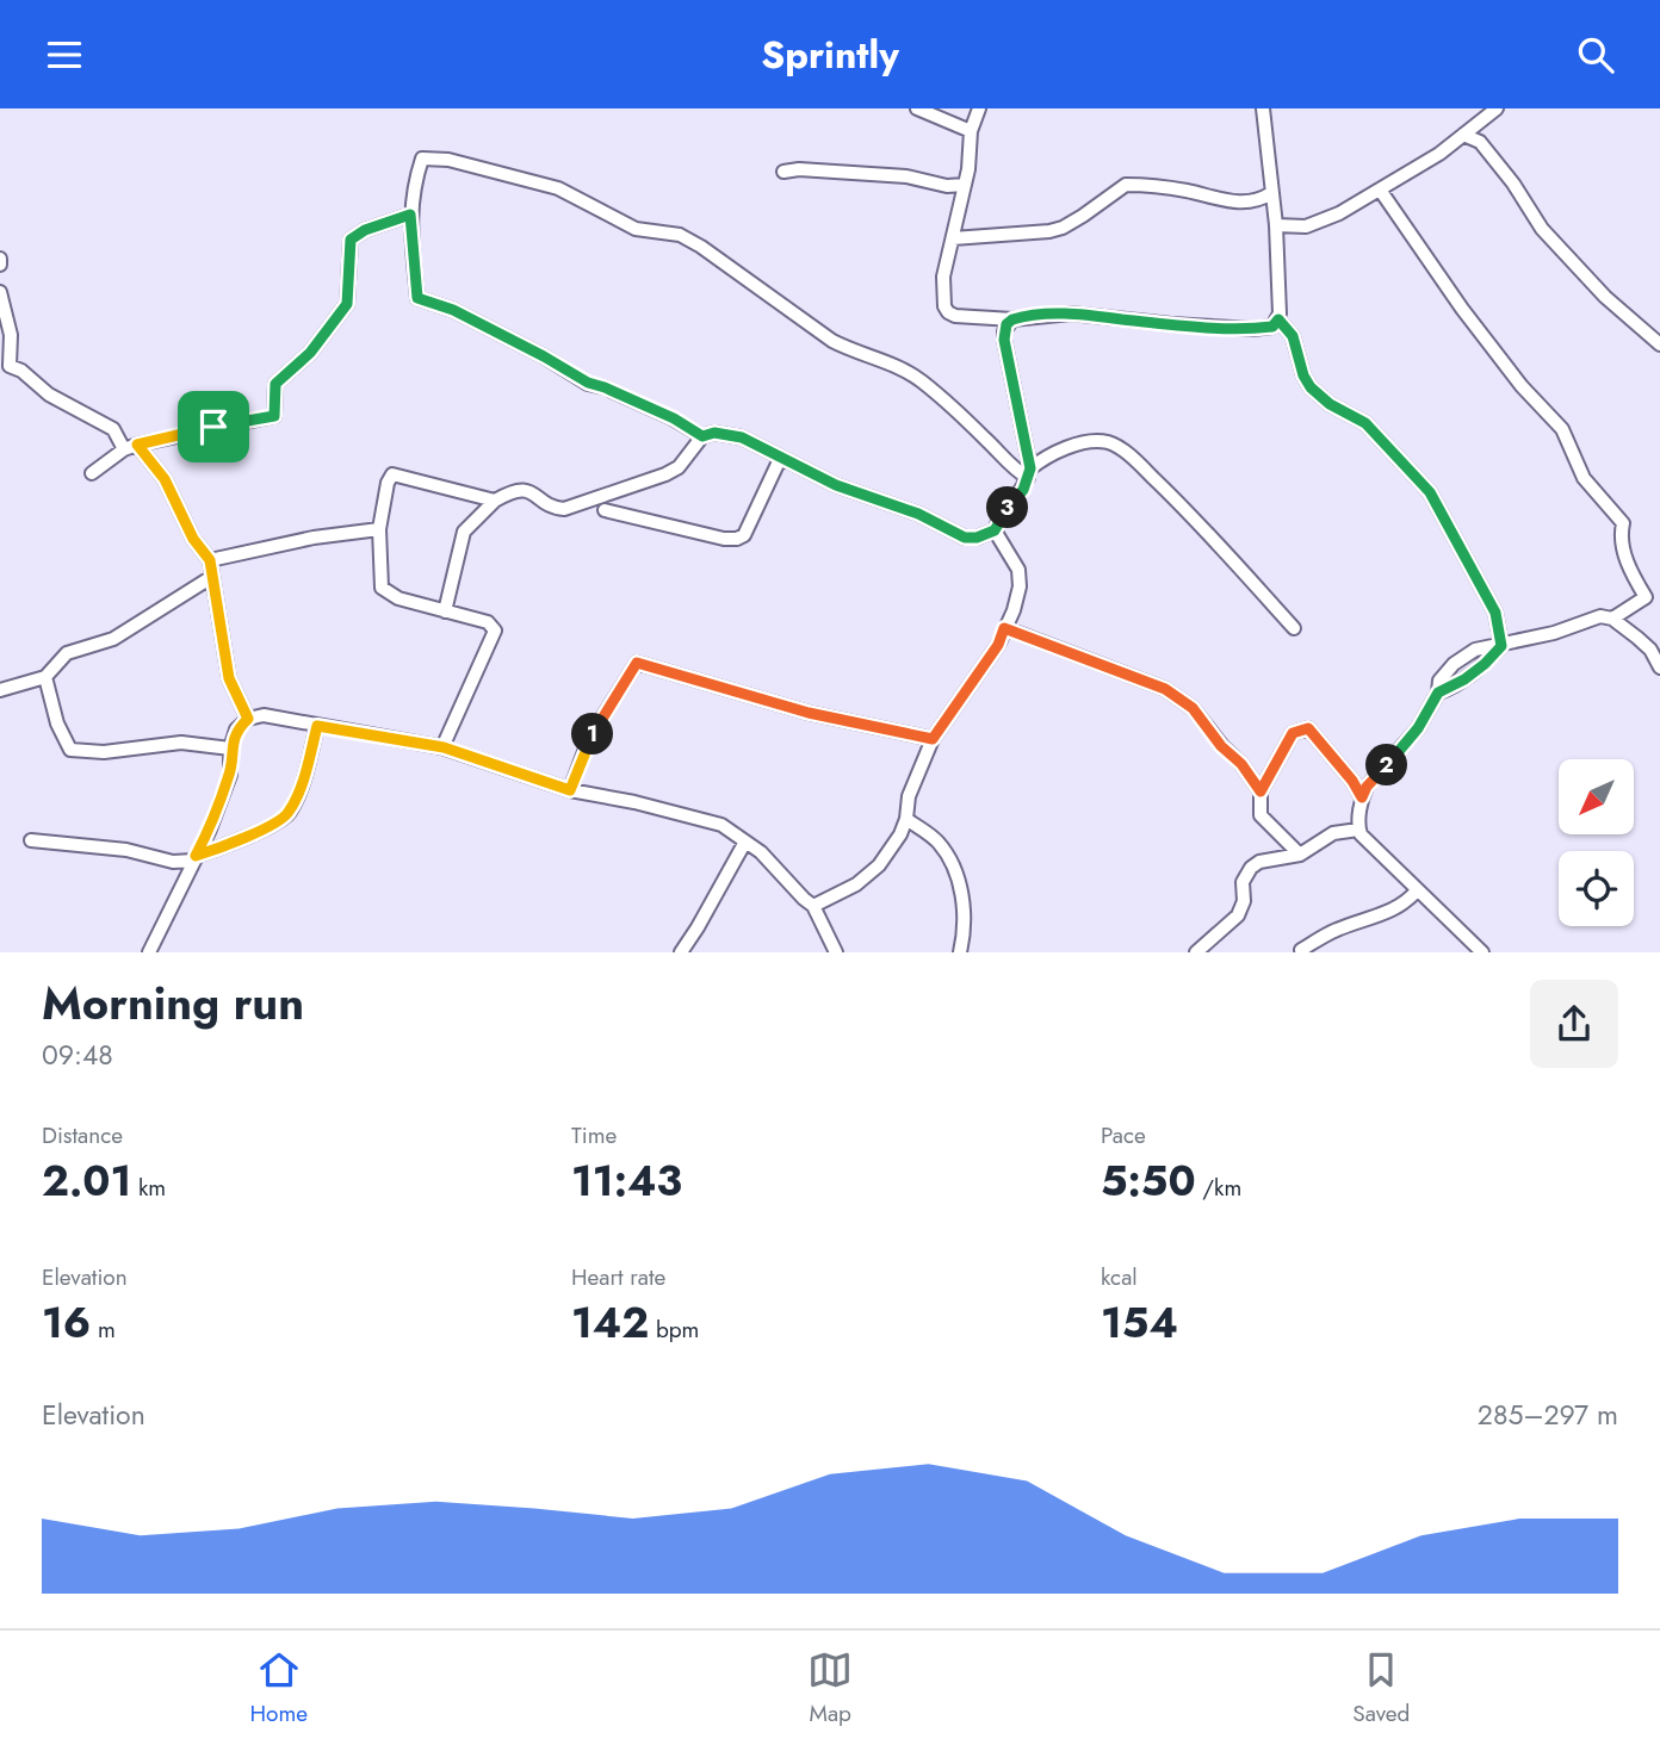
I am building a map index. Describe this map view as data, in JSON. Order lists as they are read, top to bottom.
{
  "north": "bottom left",
  "page": {
    "header": "Sprintly",
    "pins": ["3", "1", "2"],
    "heading": ["Morning run", "09:48"],
    "stats": [
      ["Distance", "2.01 km"],
      ["Time", "11:43"],
      ["Pace", "5:50 /km"],
      ["Elevation", "16 m"],
      ["Heart rate", "142 bpm"],
      ["kcal", "154"]
    ],
    "chart": ["Elevation", "285–297 m"],
    "tabs": ["Home", "Map", "Saved"]
  }
}
